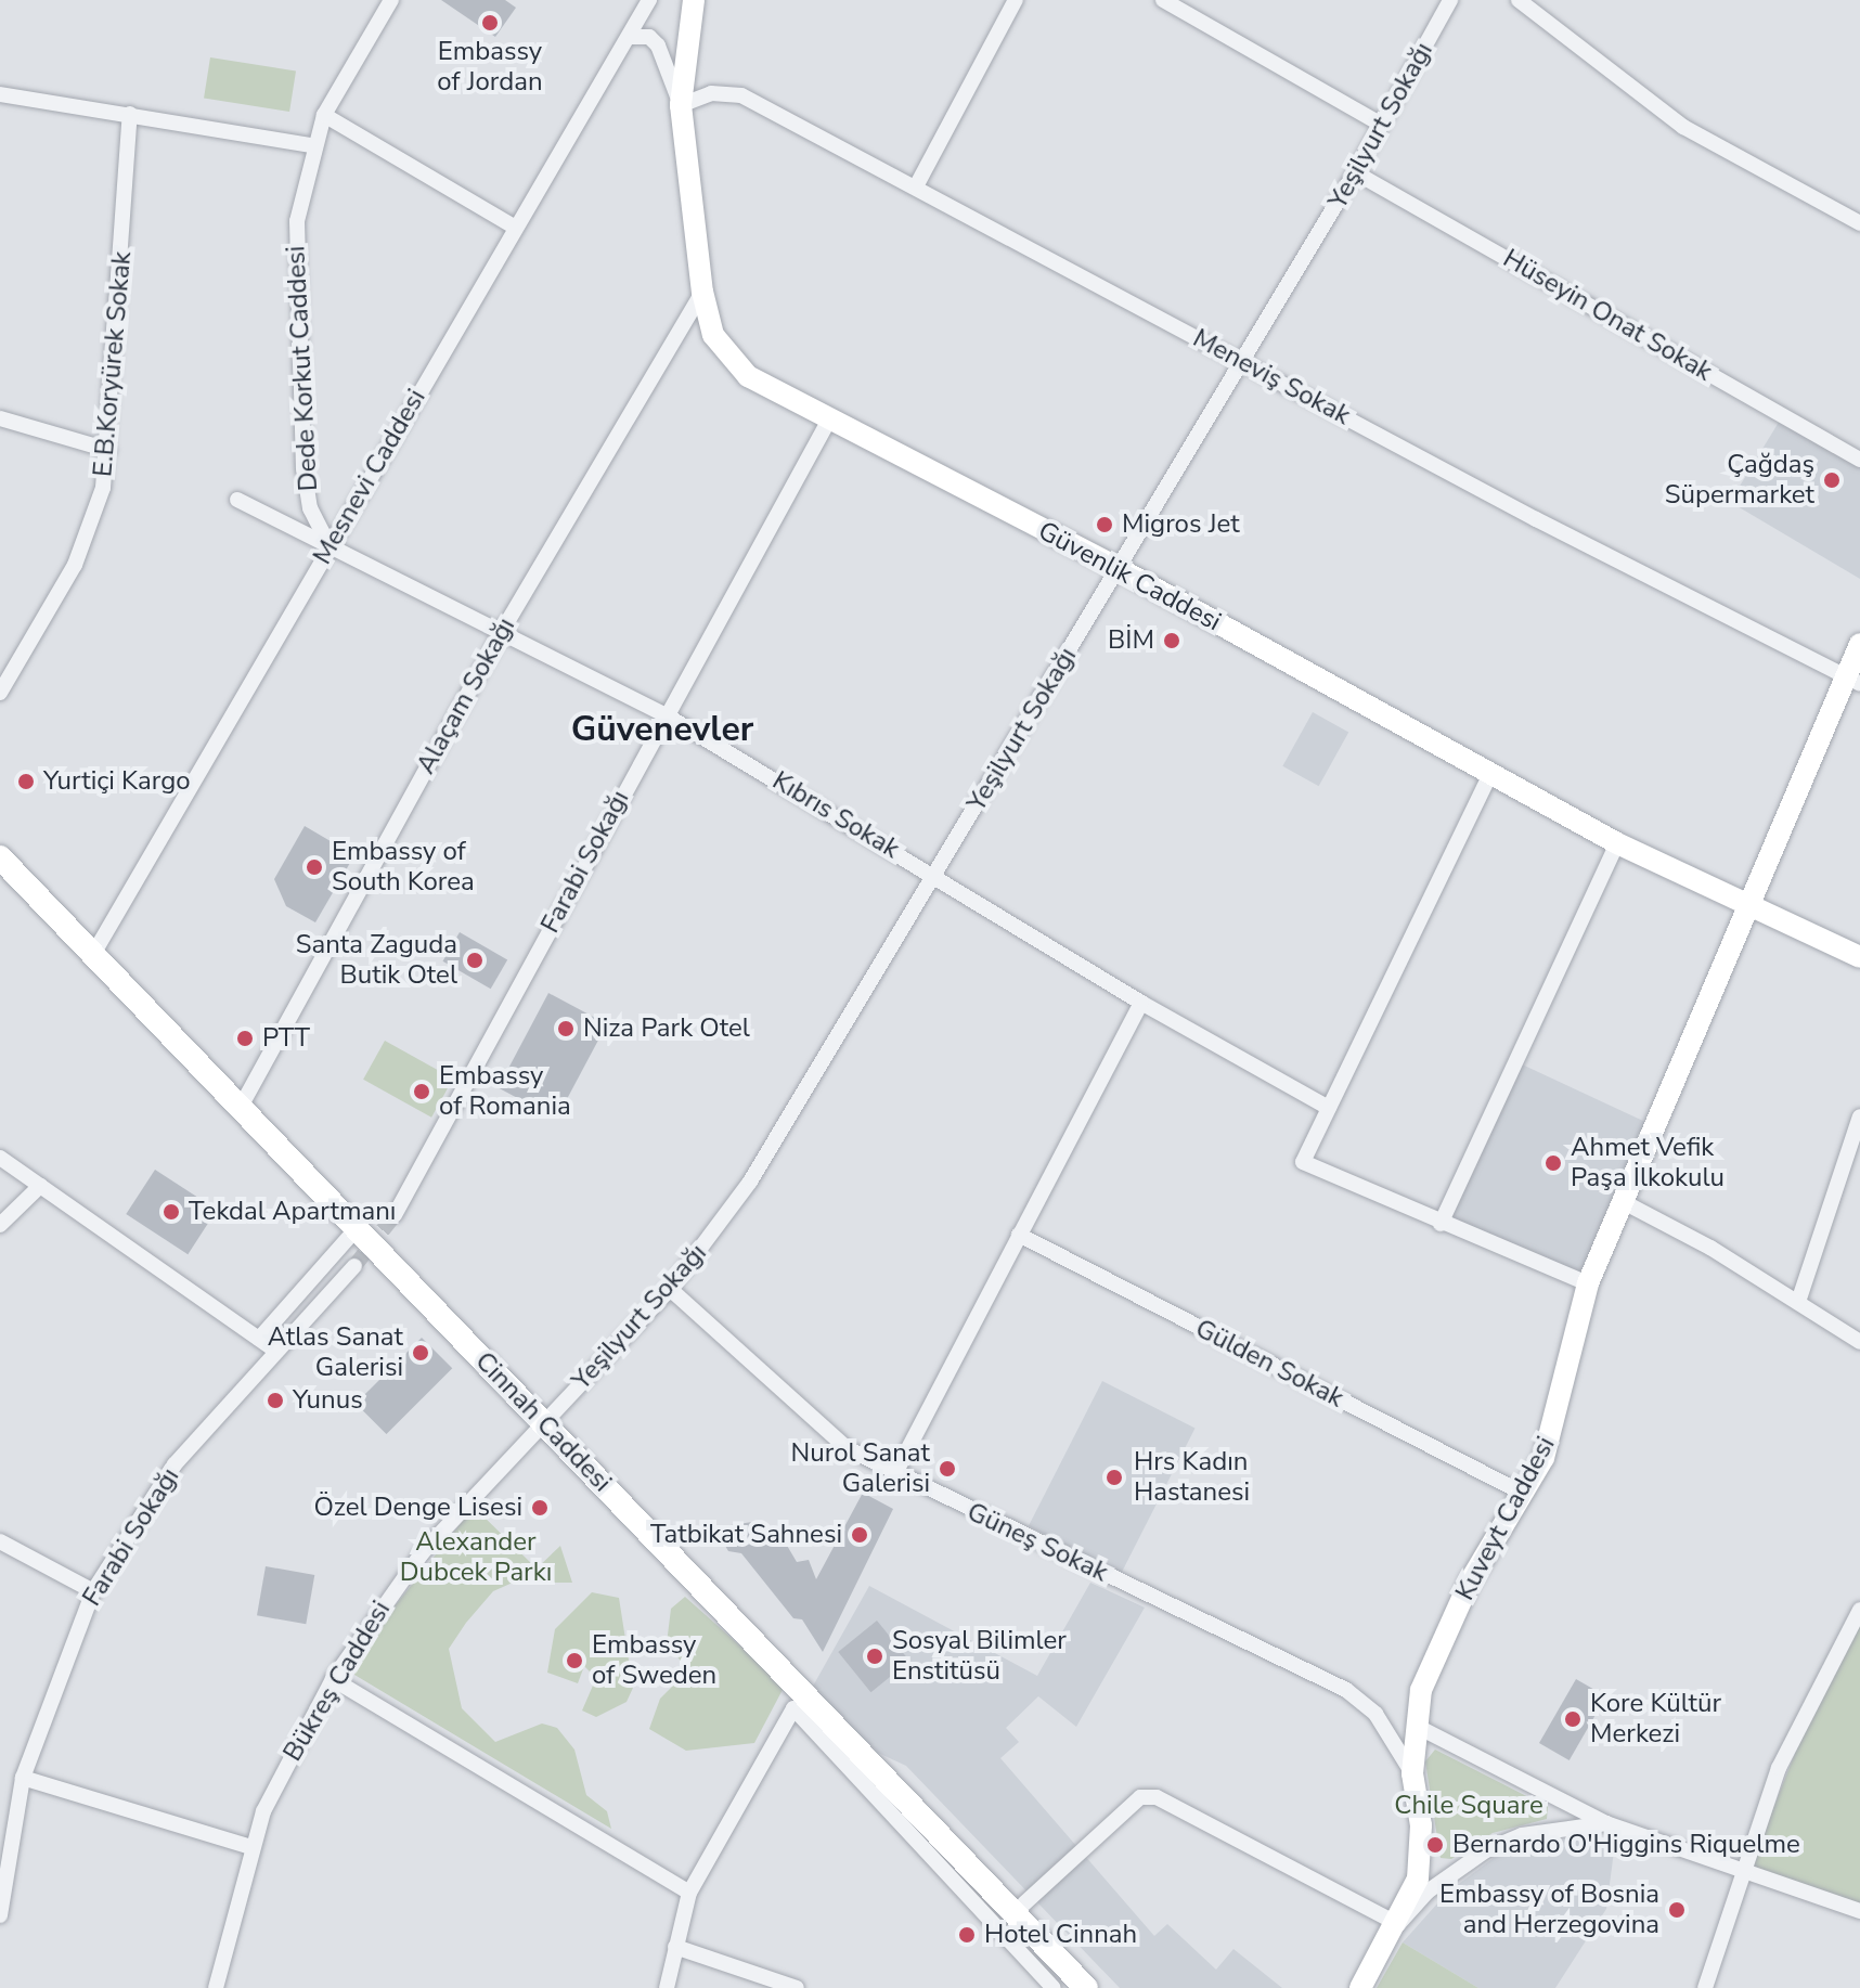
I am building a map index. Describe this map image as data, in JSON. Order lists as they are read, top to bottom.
{
  "streets": {
    "main road": ["Güvenlik Caddesi", "Cinnah Caddesi", "Kuveyt Caddesi"],
    "street": [
      "Yeşilyurt Sokağı",
      "Hüseyin Onat Sokak",
      "E.B.Koryürek Sokak",
      "Dede Korkut Caddesi",
      "Meneviş Sokak",
      "Mesnevi Caddesi",
      "Alaçam Sokağı",
      "Kıbrıs Sokak",
      "Farabi Sokağı",
      "Gülden Sokak",
      "Güneş Sokak",
      "Bükreş Caddesi"
    ]
  },
  "crossings": [
    ["Yeşilyurt Sokağı", "Hüseyin Onat Sokak"],
    ["Yeşilyurt Sokağı", "Meneviş Sokak"],
    ["Yeşilyurt Sokağı", "Güvenlik Caddesi"],
    ["Yeşilyurt Sokağı", "Kıbrıs Sokak"],
    ["Yeşilyurt Sokağı", "Cinnah Caddesi"],
    ["Yeşilyurt Sokağı", "Güneş Sokak"],
    ["Yeşilyurt Sokağı", "Bükreş Caddesi"],
    ["Dede Korkut Caddesi", "Mesnevi Caddesi"],
    ["Dede Korkut Caddesi", "Kıbrıs Sokak"],
    ["Meneviş Sokak", "Güvenlik Caddesi"],
    ["Meneviş Sokak", "Kuveyt Caddesi"],
    ["Mesnevi Caddesi", "Kıbrıs Sokak"],
    ["Mesnevi Caddesi", "Cinnah Caddesi"],
    ["Güvenlik Caddesi", "Alaçam Sokağı"],
    ["Güvenlik Caddesi", "Farabi Sokağı"],
    ["Güvenlik Caddesi", "Kuveyt Caddesi"],
    ["Alaçam Sokağı", "Kıbrıs Sokak"],
    ["Alaçam Sokağı", "Cinnah Caddesi"],
    ["Kıbrıs Sokak", "Farabi Sokağı"],
    ["Gülden Sokak", "Kuveyt Caddesi"],
    ["Cinnah Caddesi", "Bükreş Caddesi"],
    ["Kuveyt Caddesi", "Güneş Sokak"]
  ],
  "districts": ["Güvenevler"],
  "parks": ["Alexander Dubcek Parkı", "Chile Square"],
  "places": [
    "Embassy of Jordan",
    "Çağdaş Süpermarket",
    "Migros Jet",
    "BİM",
    "Yurtiçi Kargo",
    "Embassy of South Korea",
    "Santa Zaguda Butik Otel",
    "Niza Park Otel",
    "PTT",
    "Embassy of Romania",
    "Ahmet Vefik Paşa İlkokulu",
    "Tekdal Apartmanı",
    "Atlas Sanat Galerisi",
    "Yunus",
    "Nurol Sanat Galerisi",
    "Hrs Kadın Hastanesi",
    "Özel Denge Lisesi",
    "Tatbikat Sahnesi",
    "Sosyal Bilimler Enstitüsü",
    "Embassy of Sweden",
    "Kore Kültür Merkezi",
    "Bernardo O'Higgins Riquelme",
    "Embassy of Bosnia and Herzegovina",
    "Hotel Cinnah"
  ]
}
